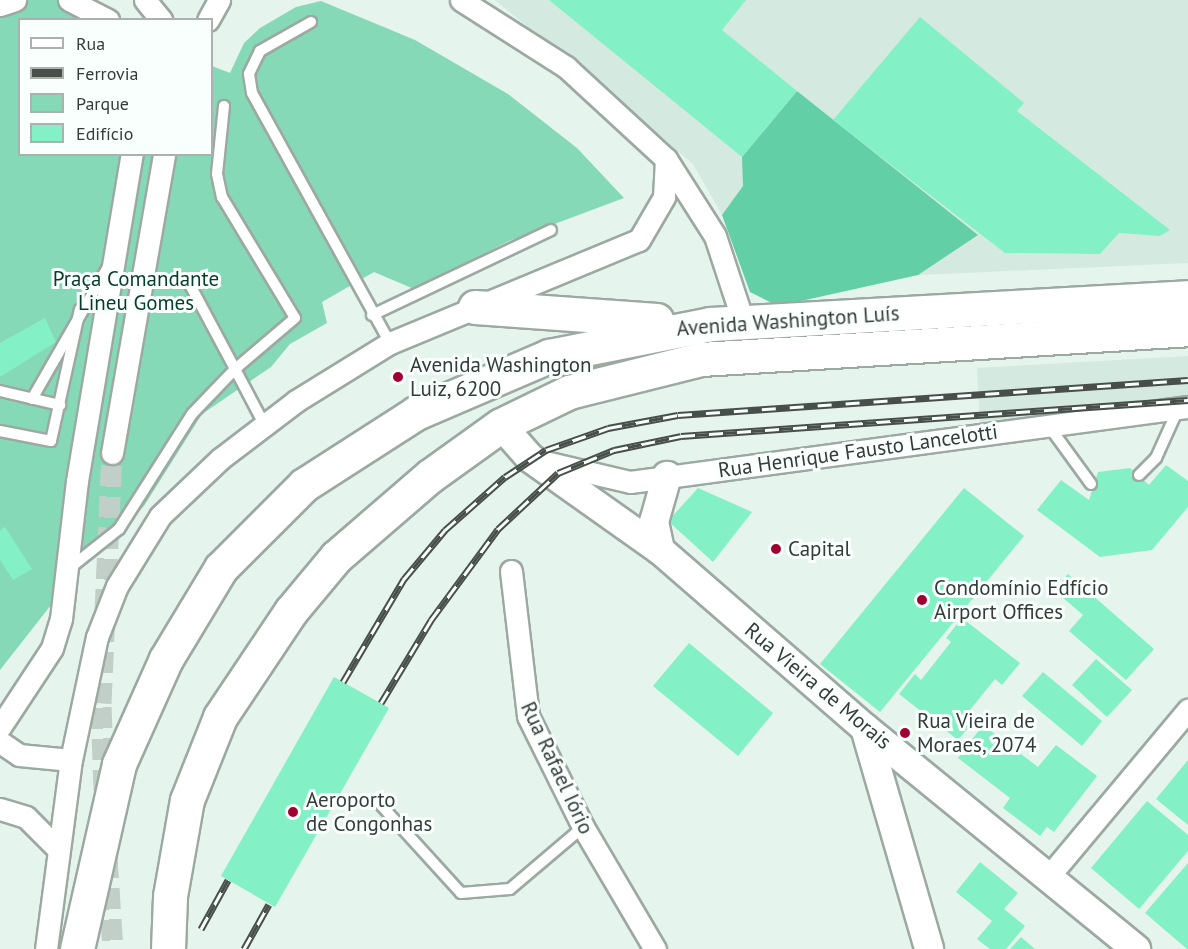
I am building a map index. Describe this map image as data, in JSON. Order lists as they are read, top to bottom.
{
  "streets": {
    "highway": ["Avenida Washington Luís"],
    "street": ["Rua Henrique Fausto Lancelotti", "Rua Vieira de Morais", "Rua Rafael Iório"]
  },
  "crossings": [
    ["Avenida Washington Luís", "Rua Vieira de Morais"],
    ["Rua Henrique Fausto Lancelotti", "Rua Vieira de Morais"]
  ],
  "parks": ["Praça Comandante Lineu Gomes"],
  "places": [
    "Avenida Washington Luiz, 6200",
    "Capital",
    "Condomínio Edfício Airport Offices",
    "Rua Vieira de Moraes, 2074",
    "Aeroporto de Congonhas"
  ],
  "legend": [
    "Rua",
    "Ferrovia",
    "Parque",
    "Edifício"
  ]
}
